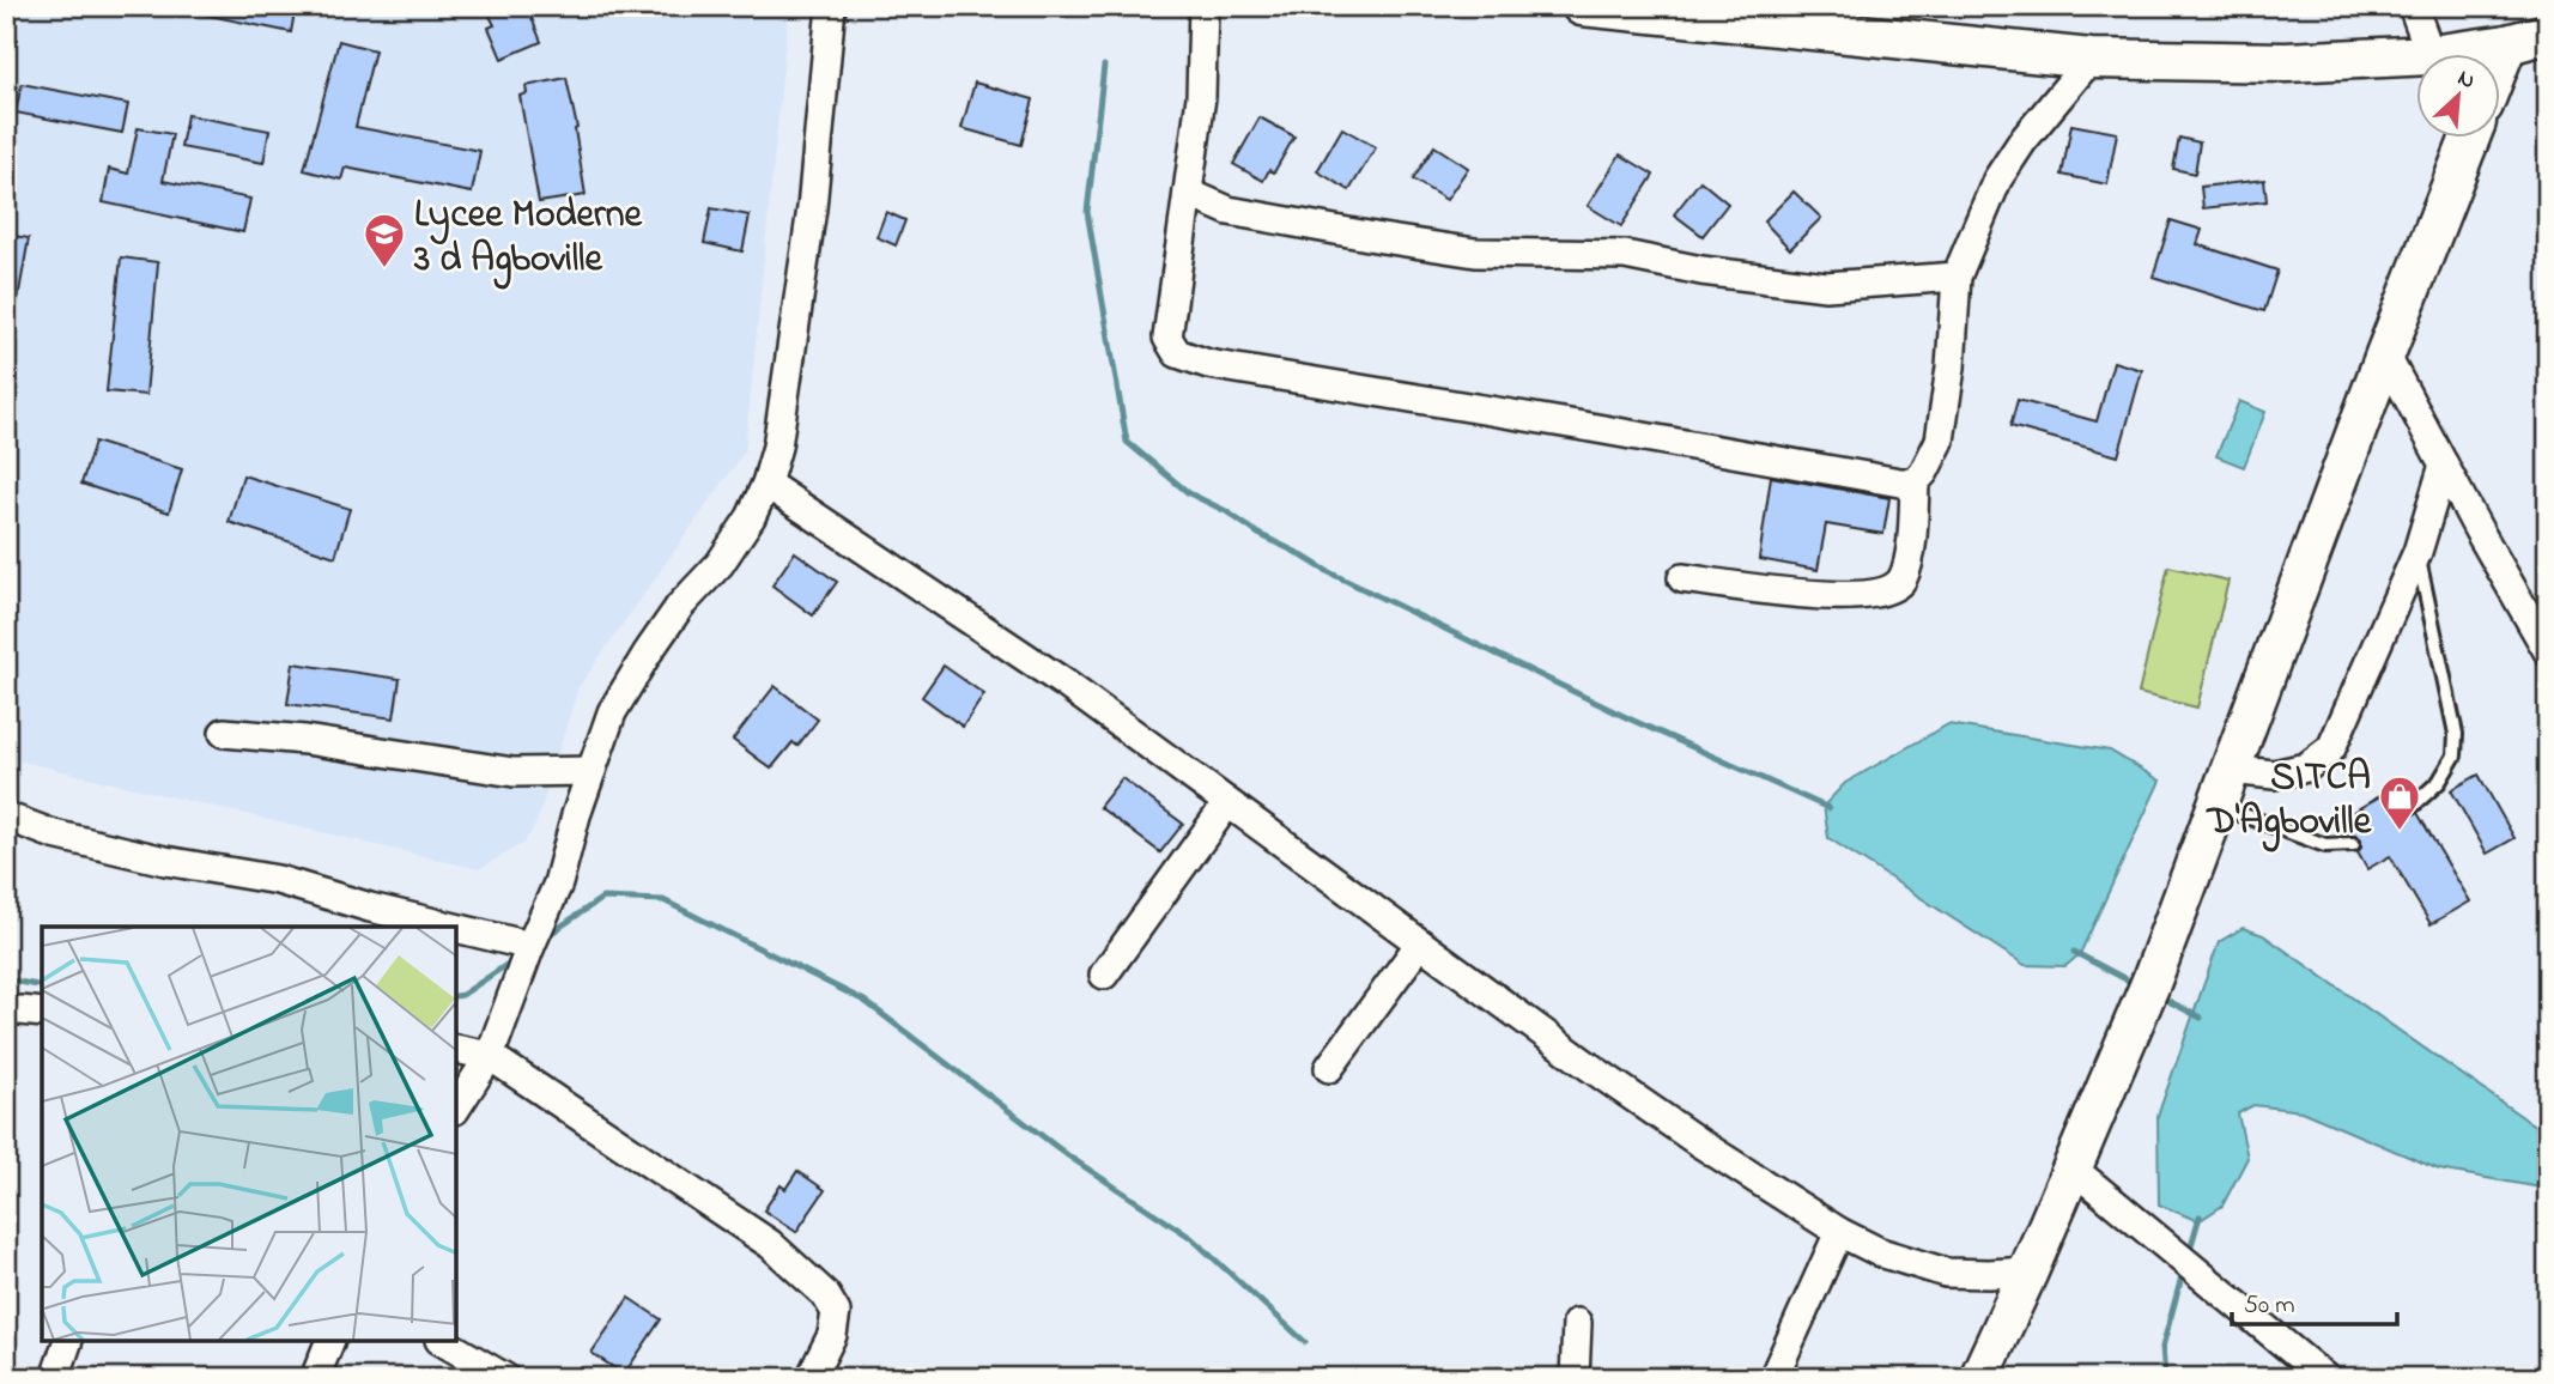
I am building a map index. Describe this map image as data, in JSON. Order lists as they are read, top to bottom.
{
  "places": {
    "school or university": ["Lycee Moderne 3 d Agboville"],
    "shop": ["SITCA D'Agboville"]
  },
  "scale_bar": "50 m",
  "north": "top right"
}
